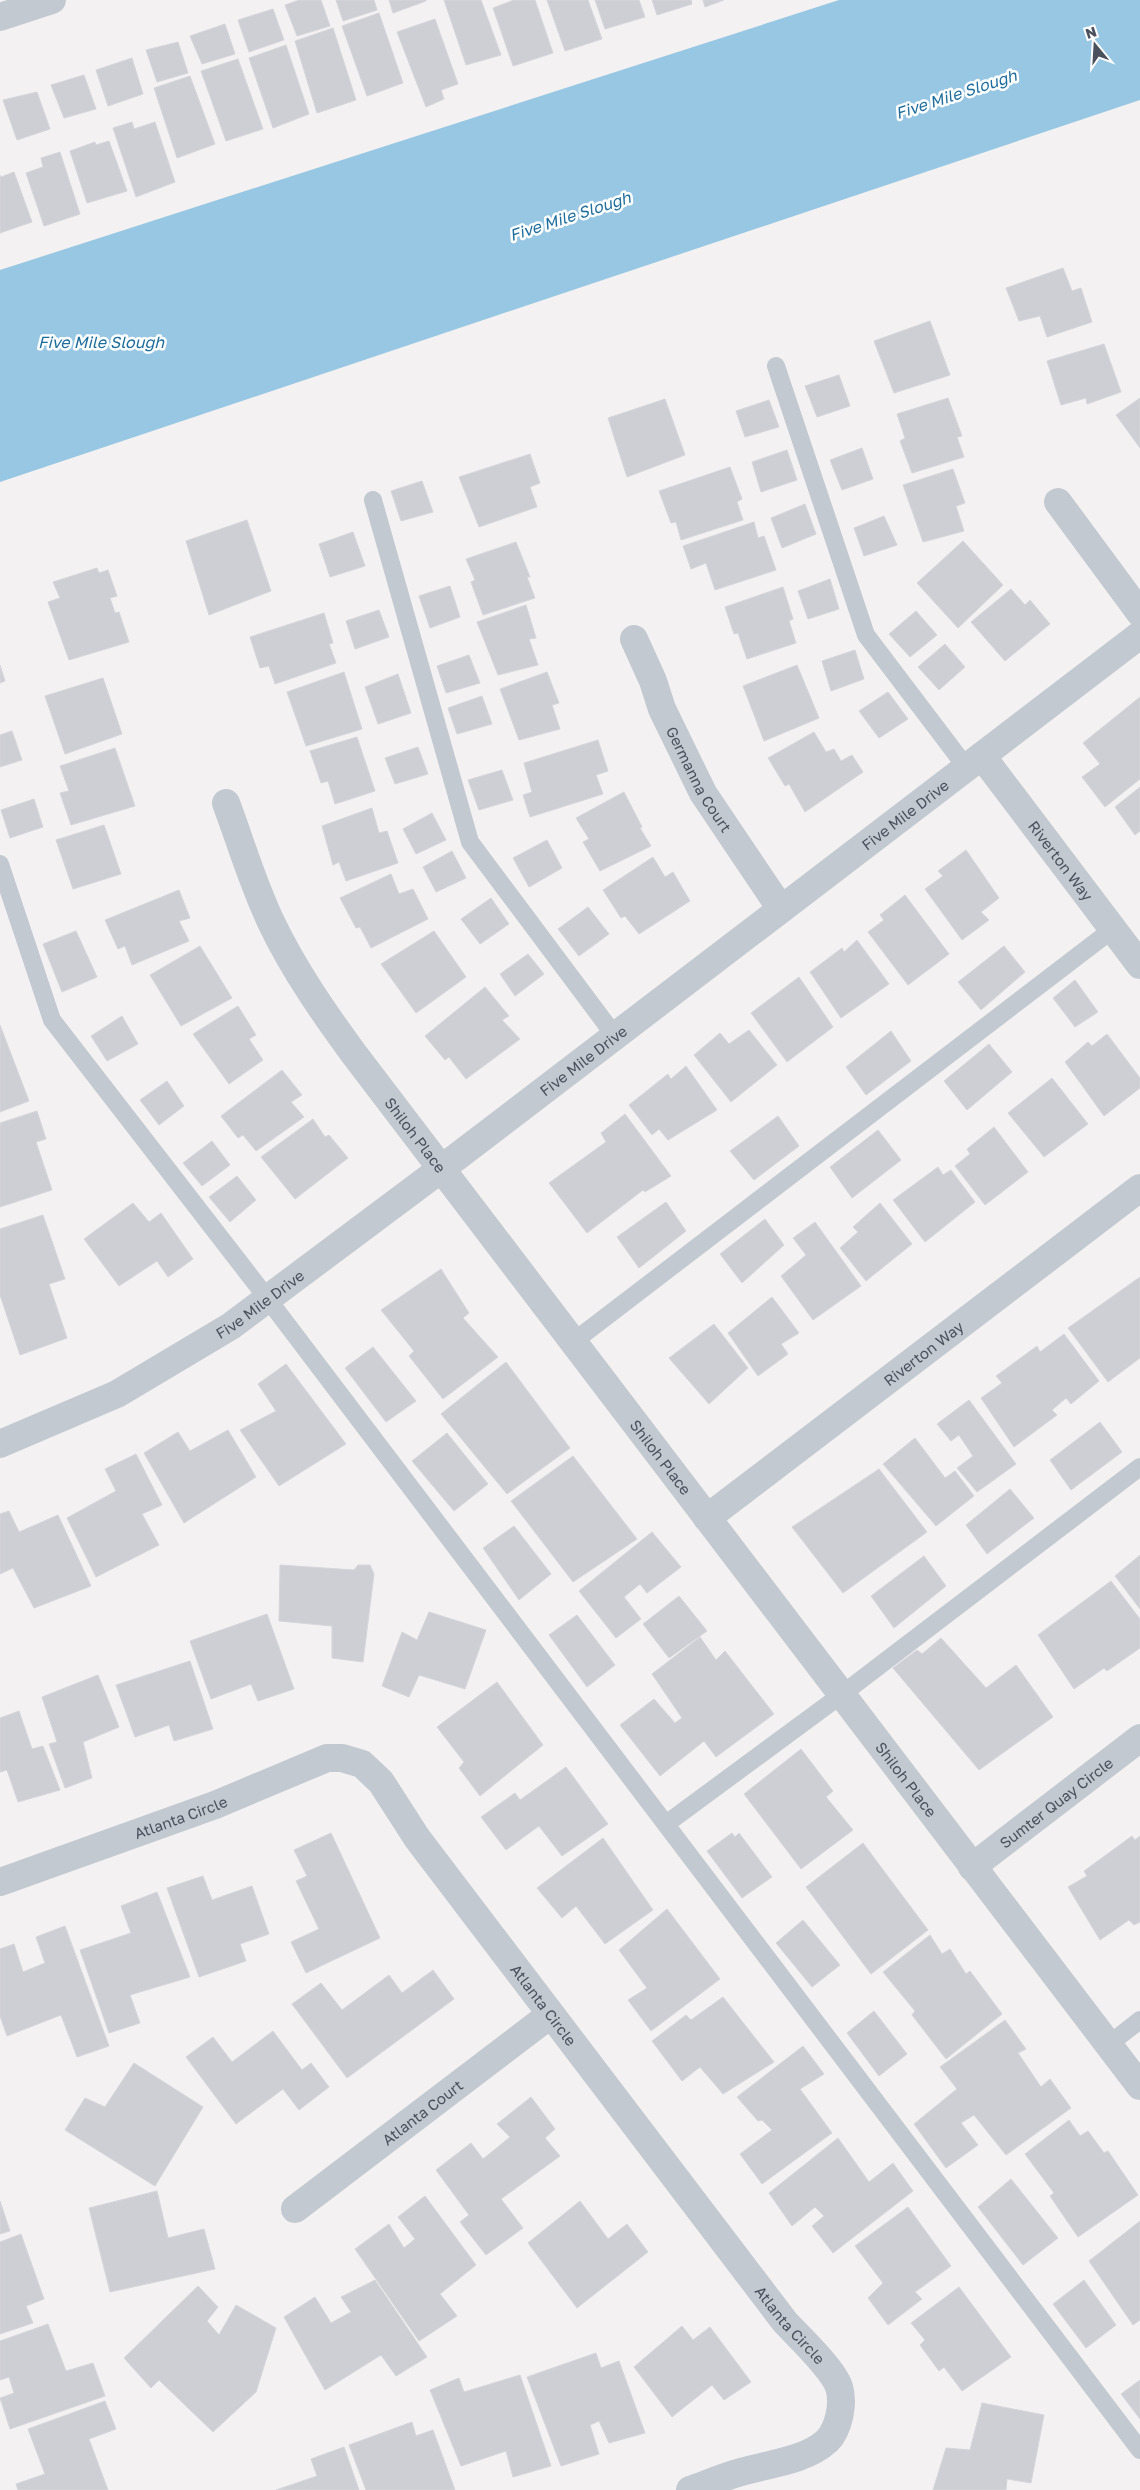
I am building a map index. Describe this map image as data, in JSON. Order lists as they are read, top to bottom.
{
  "streets": {
    "street": [
      "Germanna Court",
      "Five Mile Drive",
      "Riverton Way",
      "Shiloh Place",
      "Sumter Quay Circle",
      "Atlanta Circle",
      "Atlanta Court"
    ]
  },
  "crossings": [
    ["Germanna Court", "Five Mile Drive"],
    ["Five Mile Drive", "Riverton Way"],
    ["Five Mile Drive", "Shiloh Place"],
    ["Riverton Way", "Shiloh Place"],
    ["Shiloh Place", "Sumter Quay Circle"],
    ["Atlanta Circle", "Atlanta Court"]
  ],
  "water": ["Five Mile Slough"],
  "north": "top"
}
